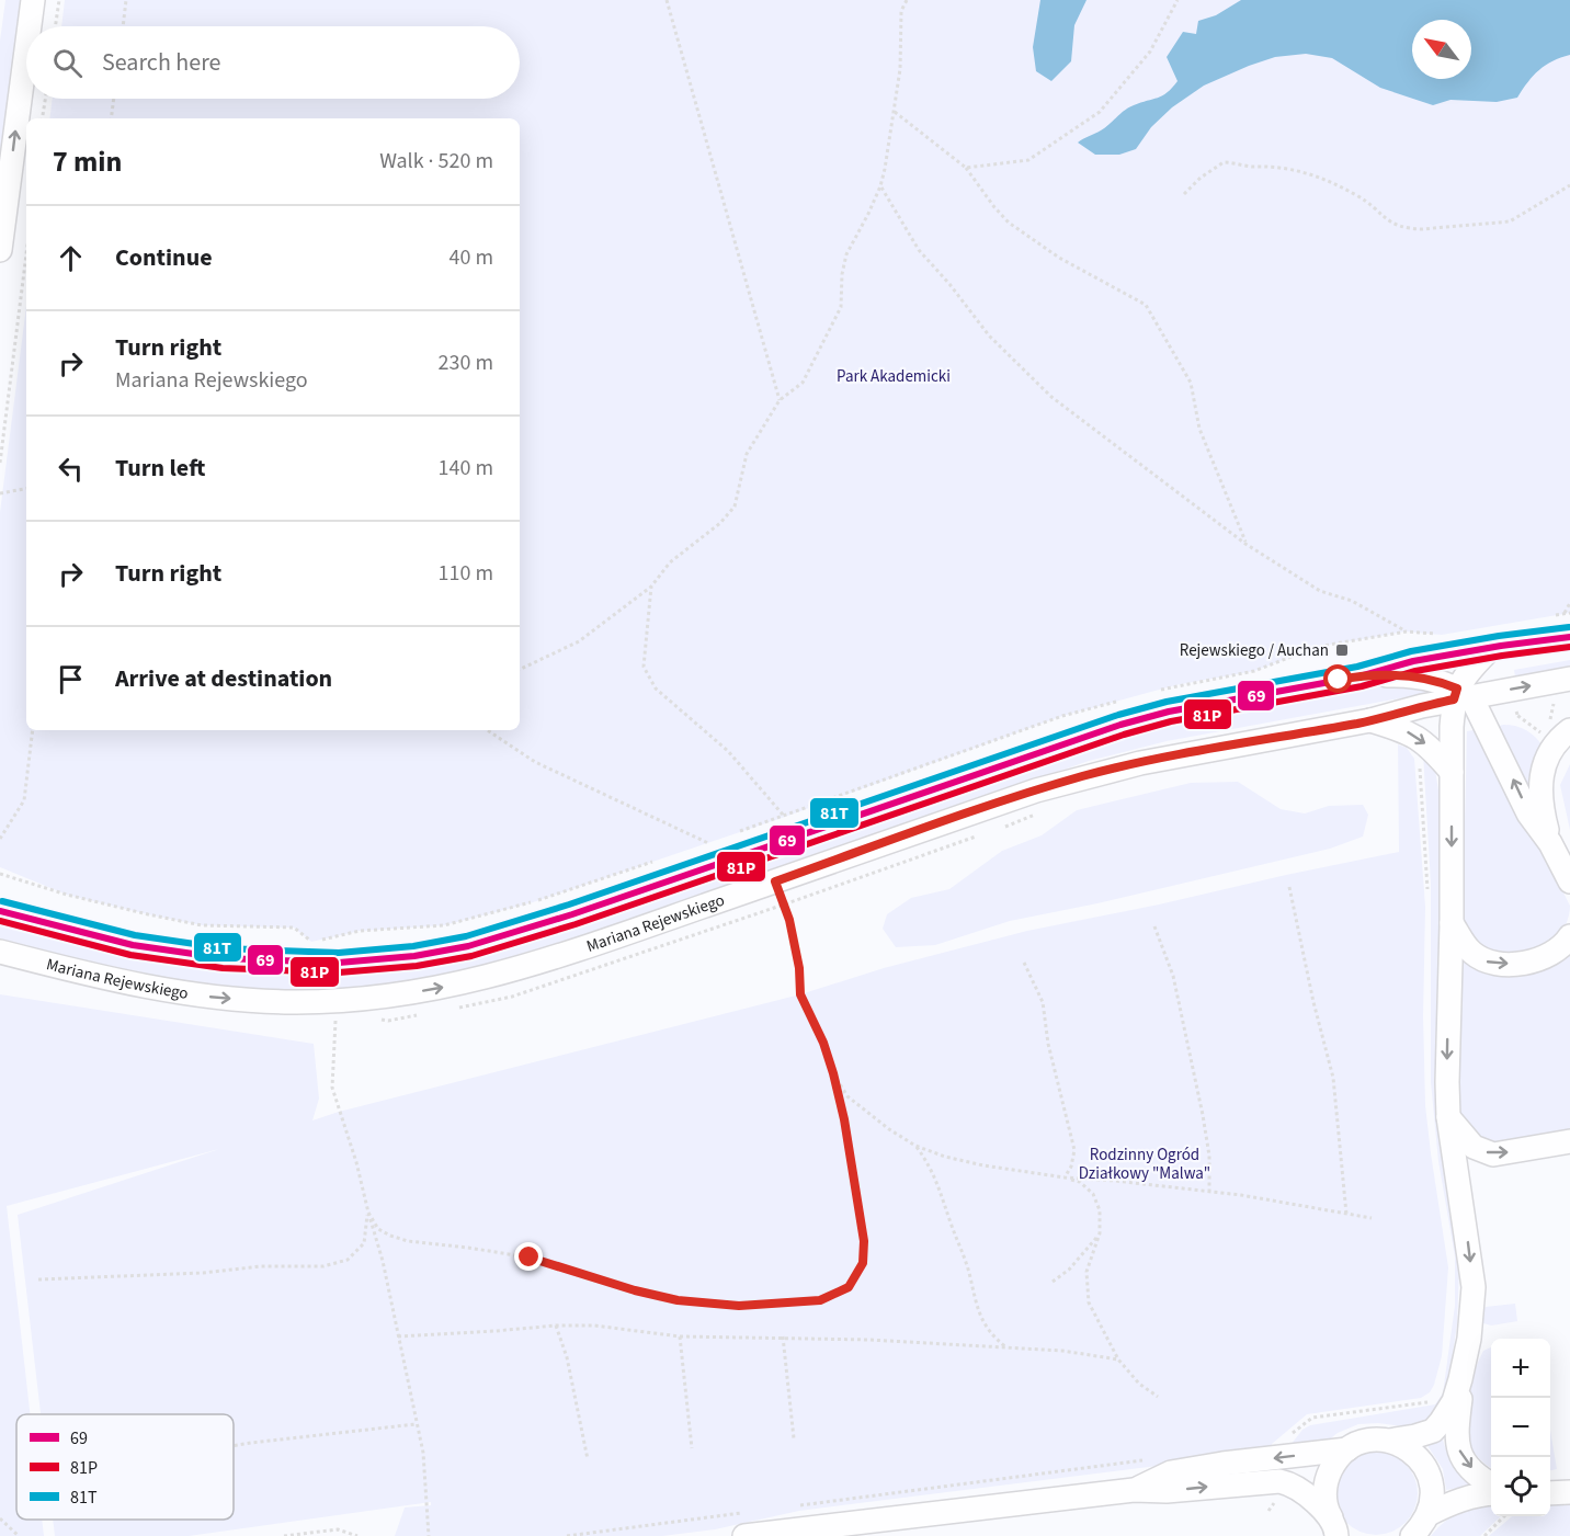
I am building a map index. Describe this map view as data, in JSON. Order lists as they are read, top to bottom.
{
  "streets": {
    "street": ["Mariana Rejewskiego"]
  },
  "parks": ["Park Akademicki", "Rodzinny Ogród Działkowy \"Malwa\""],
  "places": {
    "transit": ["Rejewskiego / Auchan"]
  },
  "lines": ["transit line 81T", "transit line 69", "transit line 81P"],
  "legend": ["69", "81P", "81T"],
  "north": "top left",
  "page": {
    "search": "Search here",
    "heading": ["7 min", "Walk · 520 m"],
    "list": [
      ["Continue", "40 m"],
      ["Turn right", "Mariana Rejewskiego", "230 m"],
      ["Turn left", "140 m"],
      ["Turn right", "110 m"],
      "Arrive at destination"
    ],
    "map_buttons": ["+", "−"]
  }
}
